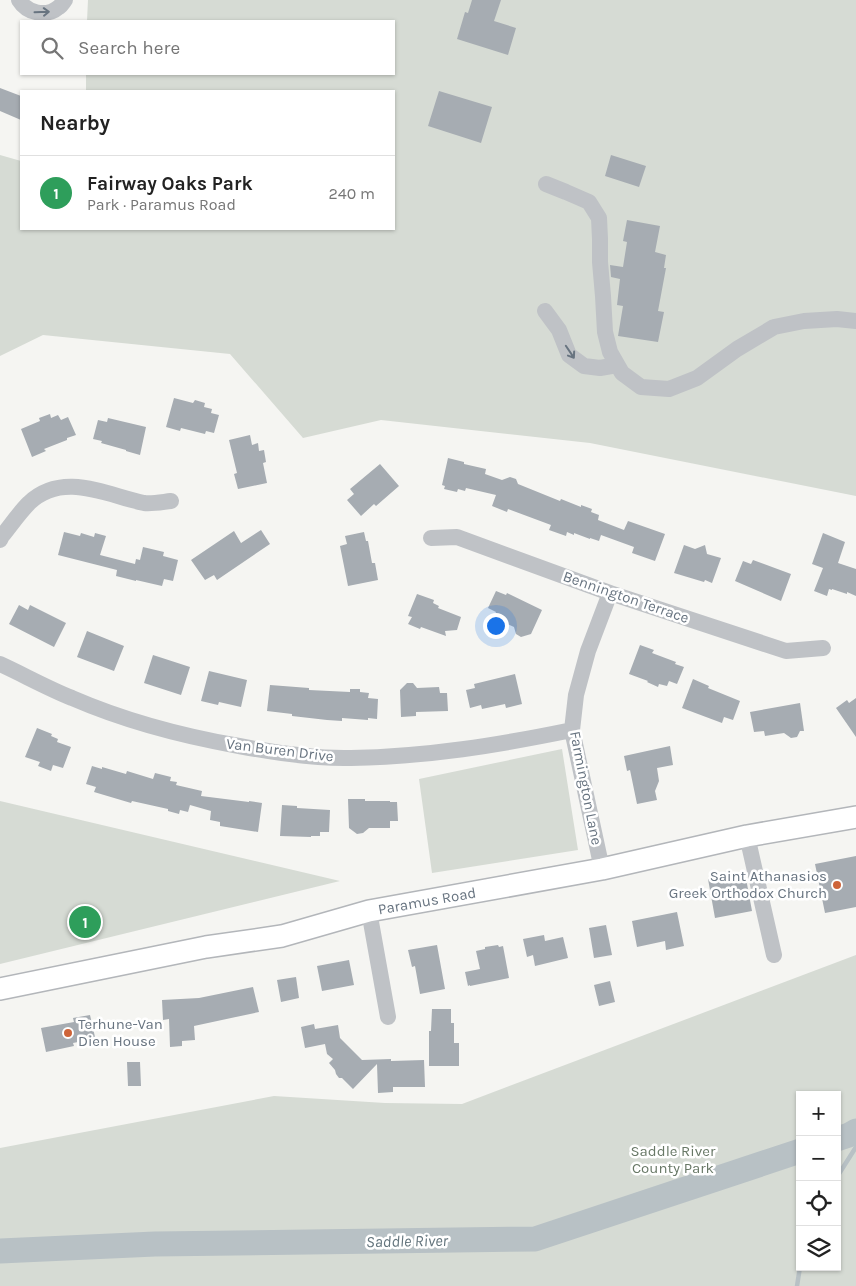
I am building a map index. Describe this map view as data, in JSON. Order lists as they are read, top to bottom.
{
  "streets": {
    "main road": ["Paramus Road"],
    "street": ["Bennington Terrace", "Van Buren Drive", "Farmington Lane"]
  },
  "crossings": [
    ["Bennington Terrace", "Farmington Lane"],
    ["Van Buren Drive", "Farmington Lane"],
    ["Farmington Lane", "Paramus Road"]
  ],
  "water": ["Saddle River"],
  "parks": ["Saddle River County Park"],
  "places": ["Saint Athanasios Greek Orthodox Church", "Terhune-Van Dien House"],
  "page": {
    "search": "Search here",
    "heading": "Nearby",
    "list": [
      {
        "mark": "1",
        "name": "Fairway Oaks Park",
        "note": "Park · Paramus Road",
        "value": "240 m"
      }
    ],
    "pins": "1",
    "map_buttons": ["+", "−"]
  }
}
